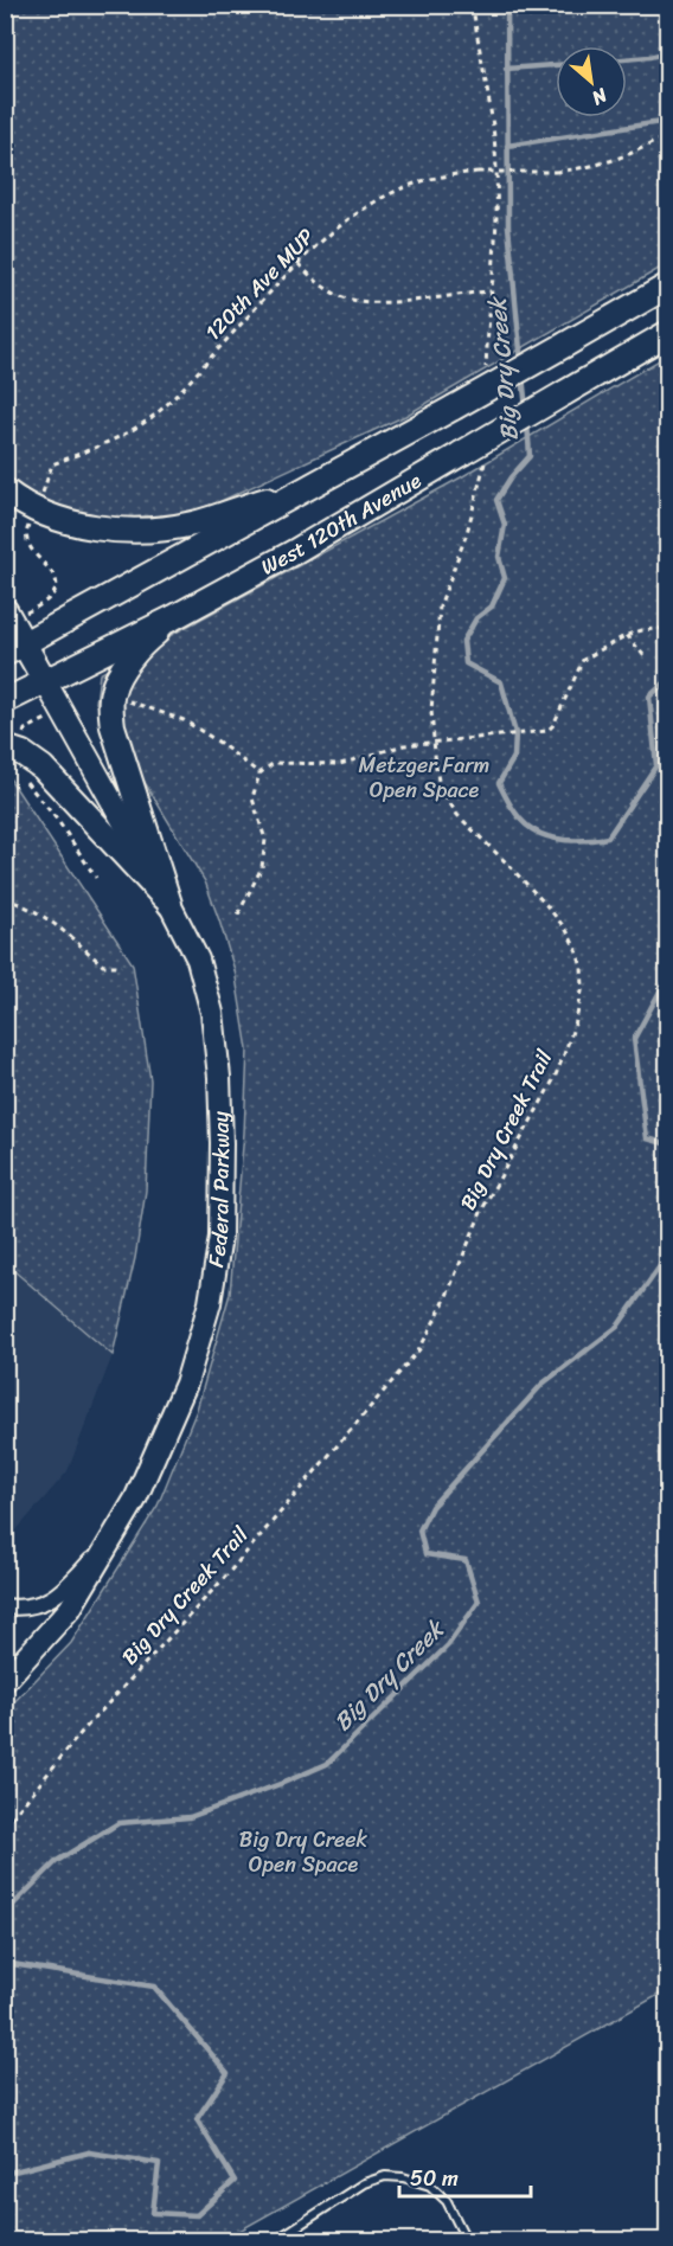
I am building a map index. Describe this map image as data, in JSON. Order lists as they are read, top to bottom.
{
  "streets": {
    "main road": ["West 120th Avenue", "Federal Parkway"],
    "path": ["120th Ave MUP", "Big Dry Creek Trail"]
  },
  "crossings": [
    ["West 120th Avenue", "Federal Parkway"]
  ],
  "water": ["Big Dry Creek"],
  "parks": ["Metzger Farm Open Space", "Big Dry Creek Open Space"],
  "scale_bar": "50 m",
  "north": "bottom right"
}
